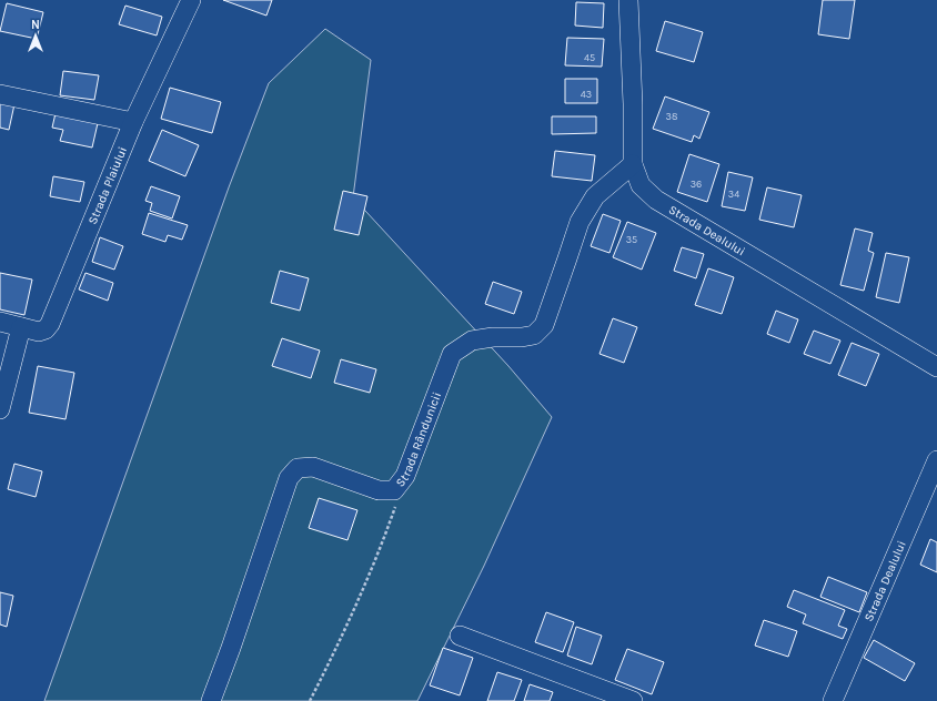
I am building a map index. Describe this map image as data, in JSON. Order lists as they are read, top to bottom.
{
  "streets": {
    "street": ["Strada Plaiului", "Strada Dealului", "Strada Rândunicii"]
  },
  "crossings": [
    ["Strada Dealului", "Strada Rândunicii"]
  ],
  "house_numbers": [
    "45",
    "43",
    "38",
    "36",
    "34",
    "35"
  ],
  "north": "top"
}
